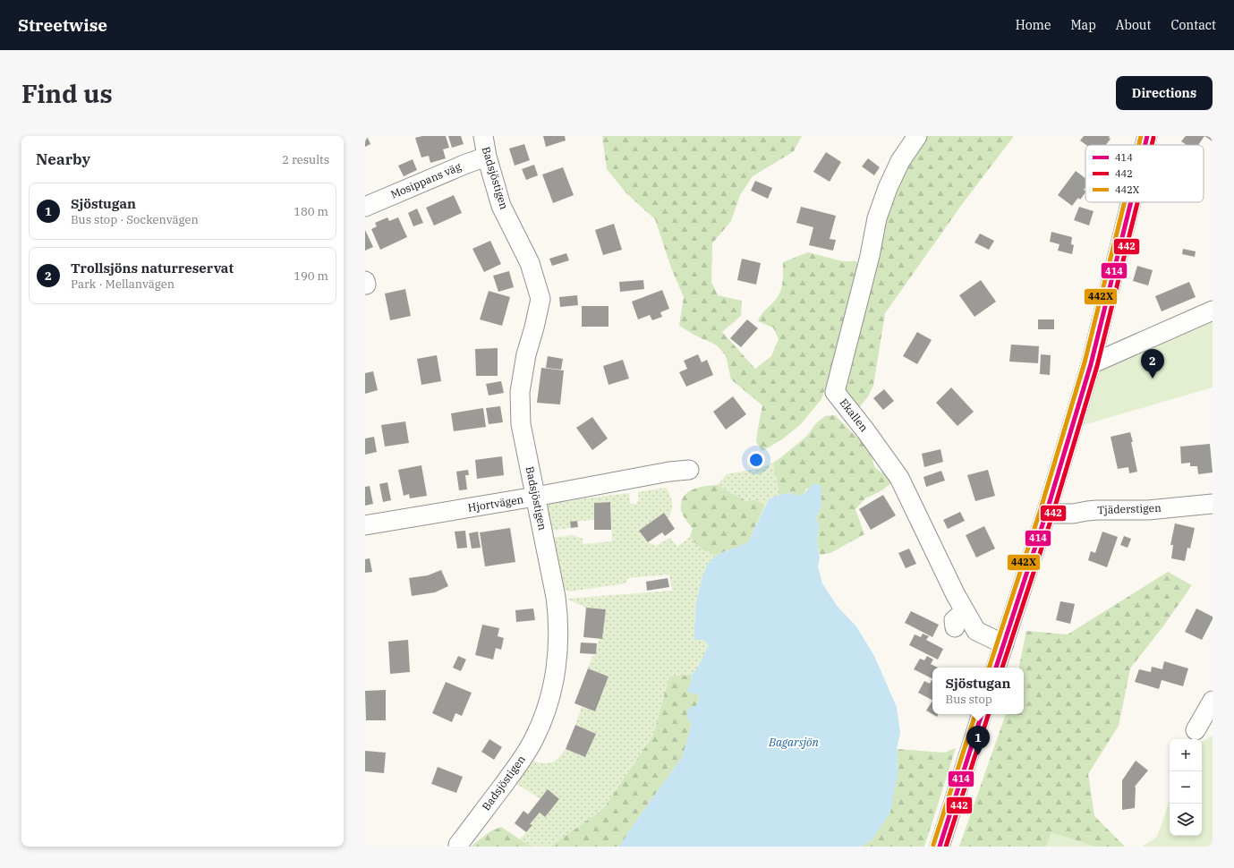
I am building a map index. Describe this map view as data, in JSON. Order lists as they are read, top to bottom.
{
  "streets": {
    "street": [
      "Badsjöstigen",
      "Mosippans väg",
      "Ekallen",
      "Hjortvägen",
      "Tjäderstigen"
    ]
  },
  "crossings": [
    ["Badsjöstigen", "Mosippans väg"],
    ["Badsjöstigen", "Hjortvägen"]
  ],
  "water": ["Bagarsjön"],
  "lines": ["transit line 414", "transit line 442X", "transit line 442"],
  "legend": ["414", "442", "442X"],
  "page": {
    "header": "Streetwise",
    "nav": [
      "Home",
      "Map",
      "About",
      "Contact"
    ],
    "buttons": "Directions",
    "title": "Find us",
    "heading": ["Nearby", "2 results"],
    "list": [
      {
        "mark": "1",
        "name": "Sjöstugan",
        "note": "Bus stop · Sockenvägen",
        "value": "180 m"
      },
      {
        "mark": "2",
        "name": "Trollsjöns naturreservat",
        "note": "Park · Mellanvägen",
        "value": "190 m"
      }
    ],
    "pins": ["2", "1"],
    "popup": ["Sjöstugan", "Bus stop"],
    "map_buttons": ["+", "−"]
  }
}
